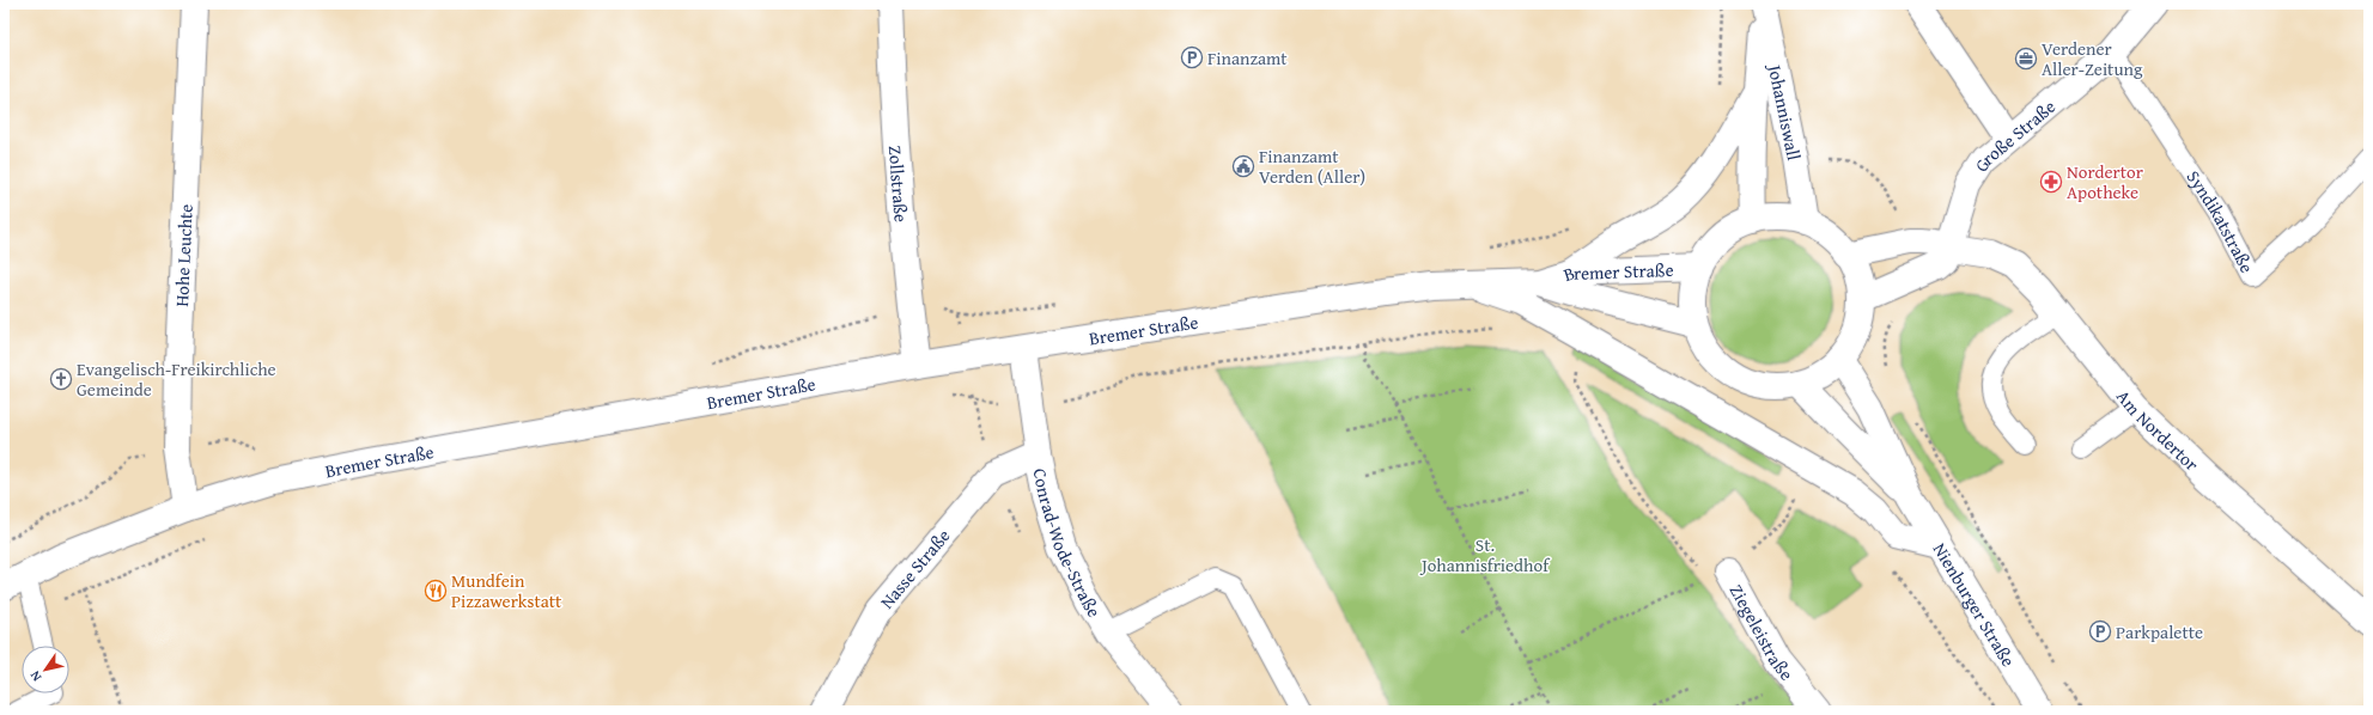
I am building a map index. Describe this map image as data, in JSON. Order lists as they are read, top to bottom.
{
  "streets": {
    "main road": [
      "Johanniswall",
      "Große Straße",
      "Zollstraße",
      "Hohe Leuchte",
      "Bremer Straße",
      "Am Nordertor",
      "Conrad-Wode-Straße",
      "Nasse Straße",
      "Nienburger Straße",
      "Ziegeleistraße"
    ],
    "lane": ["Syndikatstraße"]
  },
  "crossings": [
    ["Johanniswall", "Große Straße"],
    ["Johanniswall", "Bremer Straße"],
    ["Johanniswall", "Nienburger Straße"],
    ["Große Straße", "Syndikatstraße"],
    ["Große Straße", "Bremer Straße"],
    ["Große Straße", "Am Nordertor"],
    ["Große Straße", "Nienburger Straße"],
    ["Zollstraße", "Bremer Straße"],
    ["Hohe Leuchte", "Bremer Straße"],
    ["Bremer Straße", "Conrad-Wode-Straße"],
    ["Bremer Straße", "Nienburger Straße"],
    ["Conrad-Wode-Straße", "Nasse Straße"]
  ],
  "parks": ["St. Johannisfriedhof"],
  "places": {
    "parking": ["Finanzamt", "Parkpalette"],
    "office": ["Verdener Aller-Zeitung"],
    "public building": ["Finanzamt Verden (Aller)"],
    "pharmacy": ["Nordertor Apotheke"],
    "church": ["Evangelisch-Freikirchliche Gemeinde"],
    "restaurant": ["Mundfein Pizzawerkstatt"]
  },
  "north": "bottom left"
}
